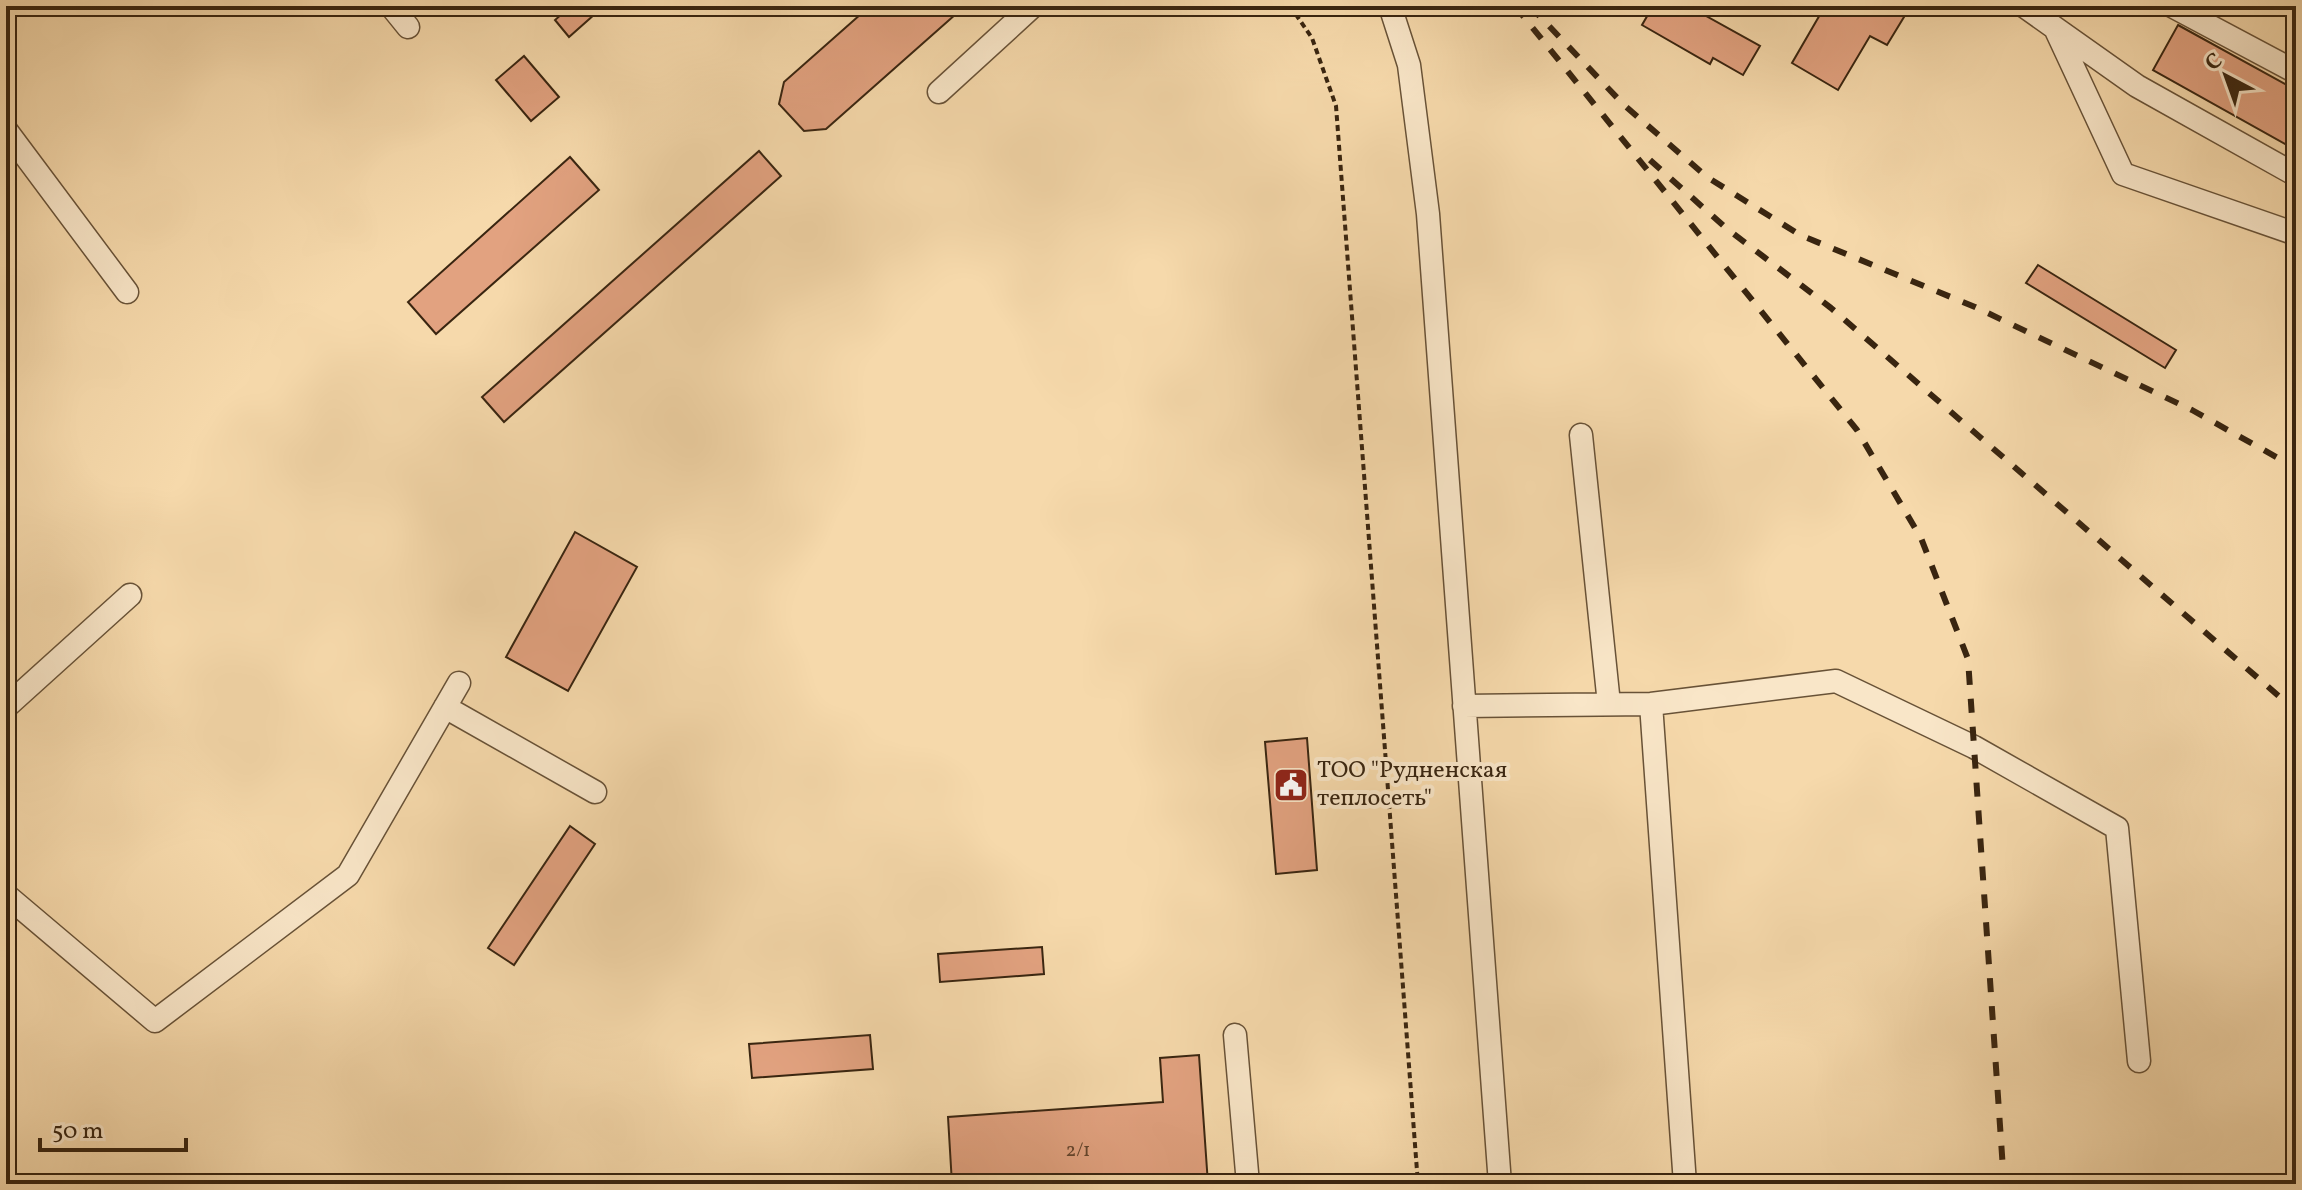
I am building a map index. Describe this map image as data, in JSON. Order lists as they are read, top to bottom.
{
  "places": {
    "public building": ["ТОО \"Рудненская теплосеть\""]
  },
  "house_numbers": ["2/1"],
  "scale_bar": "50 m",
  "north": "top left"
}
